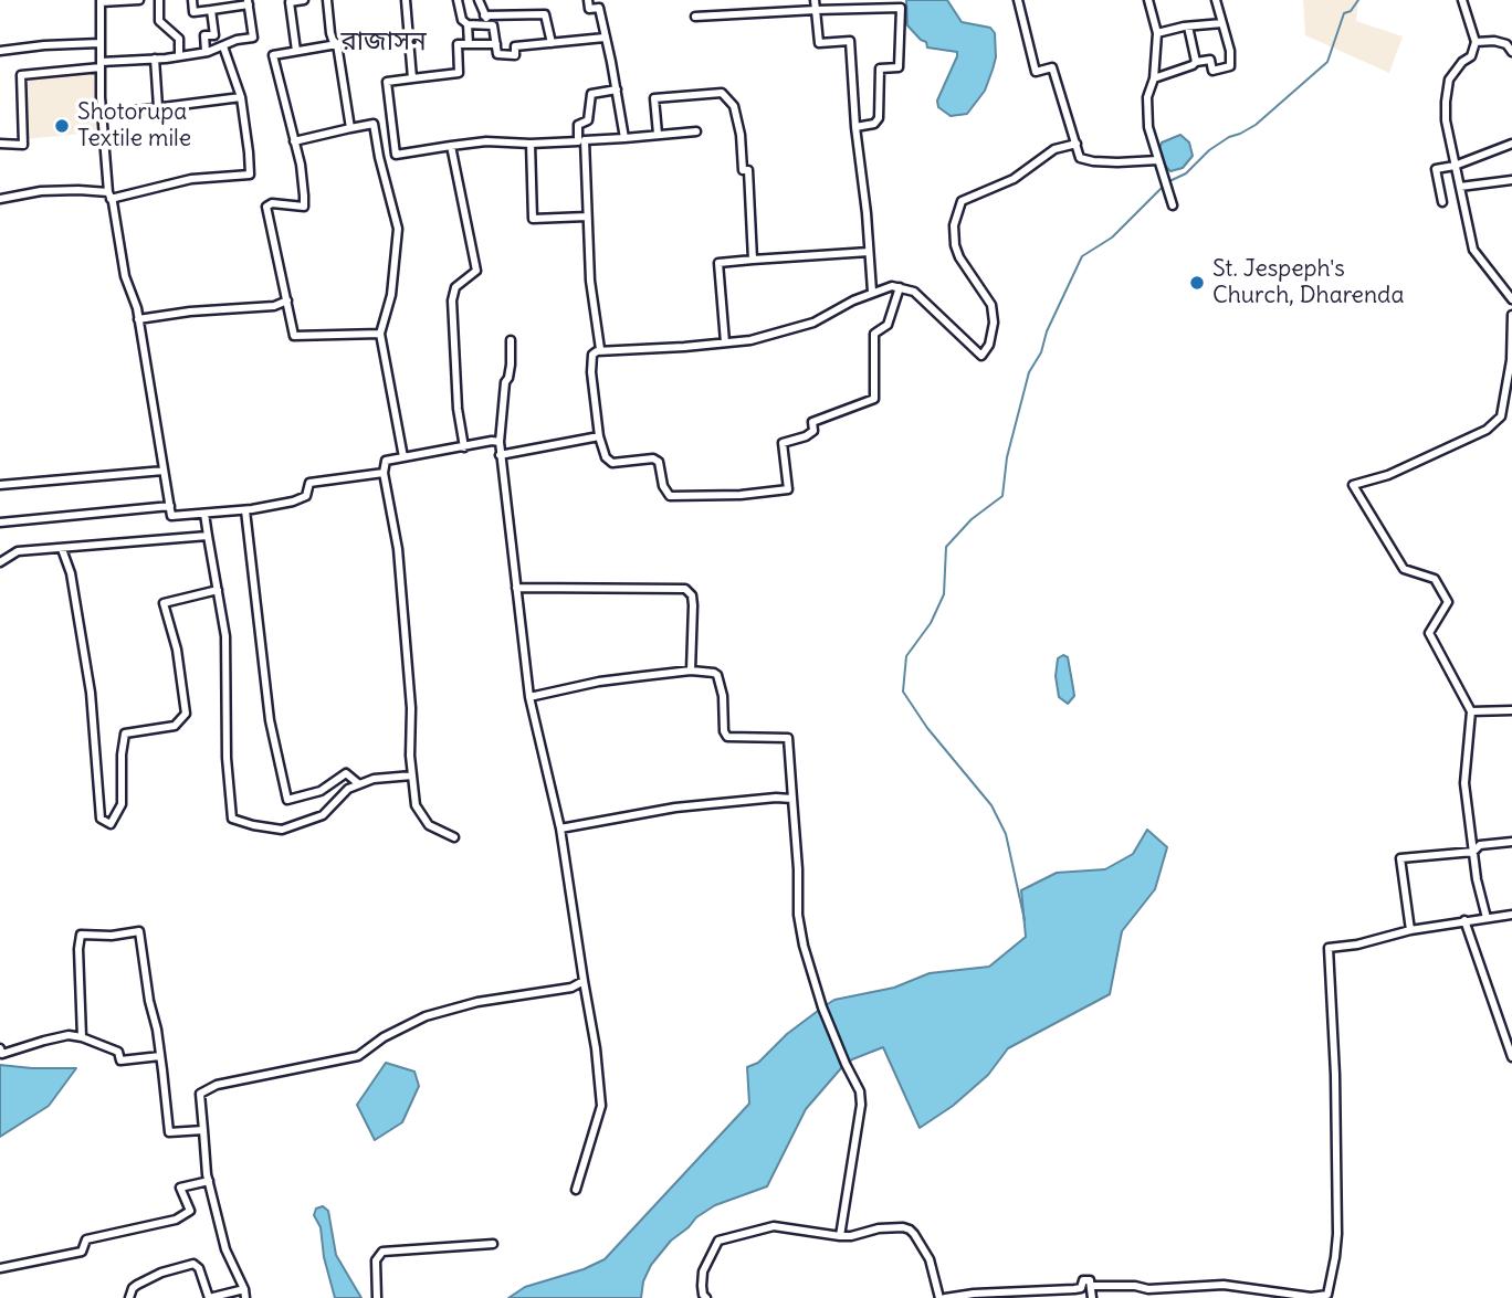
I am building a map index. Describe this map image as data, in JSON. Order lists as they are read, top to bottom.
{
  "districts": ["রাজাসন"],
  "places": ["Shotorupa Textile mile", "St. Jespeph's Church, Dharenda"]
}
